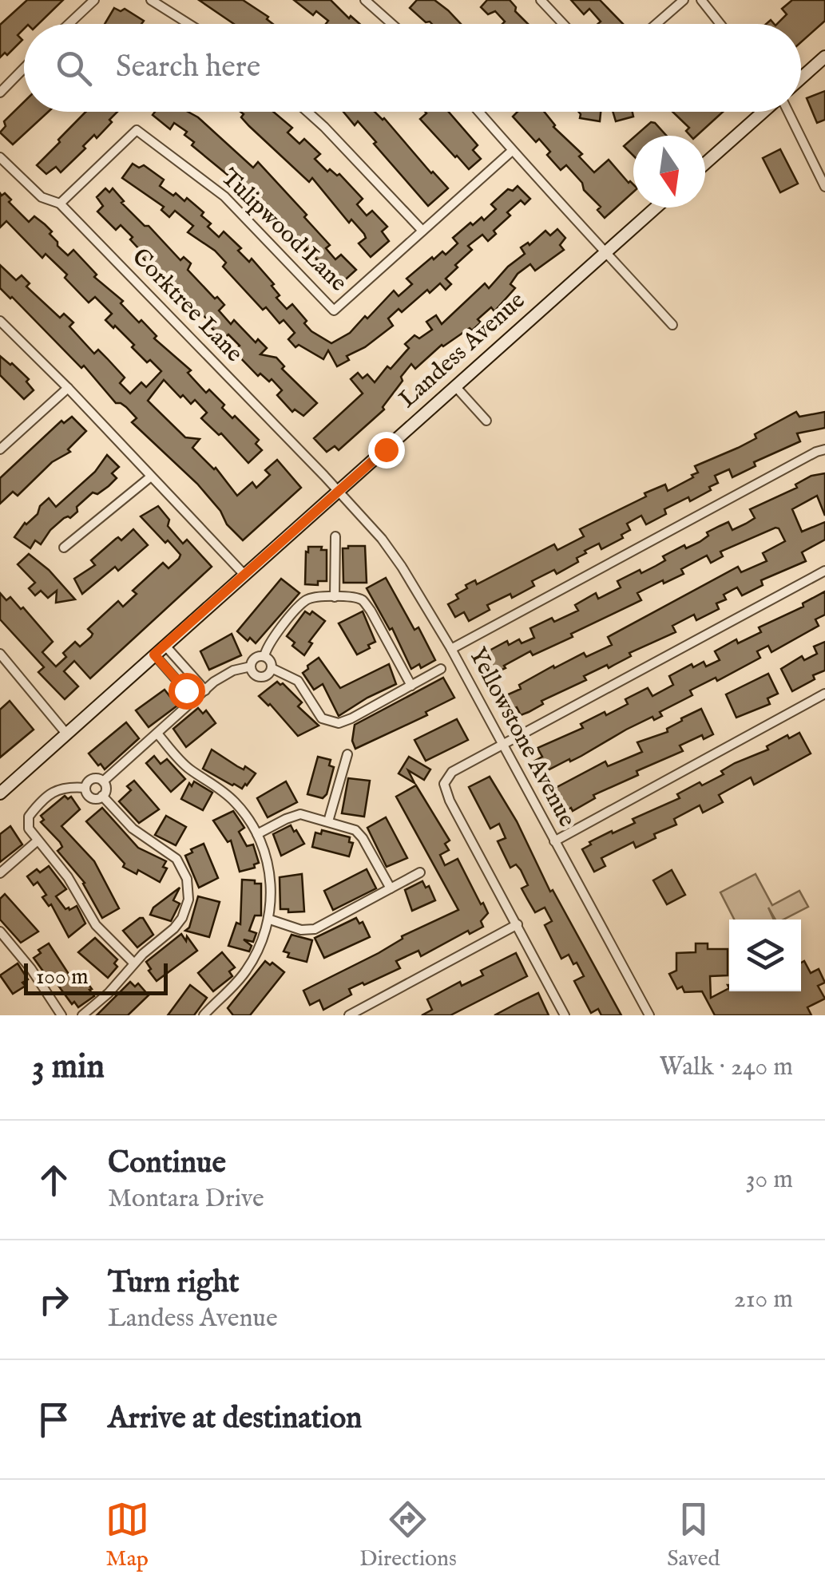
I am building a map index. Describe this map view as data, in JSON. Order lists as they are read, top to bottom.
{
  "streets": {
    "main road": ["Landess Avenue"],
    "street": ["Tulipwood Lane", "Corktree Lane", "Yellowstone Avenue"]
  },
  "crossings": [
    ["Tulipwood Lane", "Corktree Lane"],
    ["Corktree Lane", "Landess Avenue"],
    ["Corktree Lane", "Yellowstone Avenue"],
    ["Landess Avenue", "Yellowstone Avenue"]
  ],
  "scale_bar": "100 m",
  "north": "bottom",
  "page": {
    "search": "Search here",
    "scale": "100 m",
    "heading": ["3 min", "Walk · 240 m"],
    "list": [
      ["Continue", "Montara Drive", "30 m"],
      ["Turn right", "Landess Avenue", "210 m"],
      "Arrive at destination"
    ],
    "nav": ["Map", "Directions", "Saved"]
  }
}
